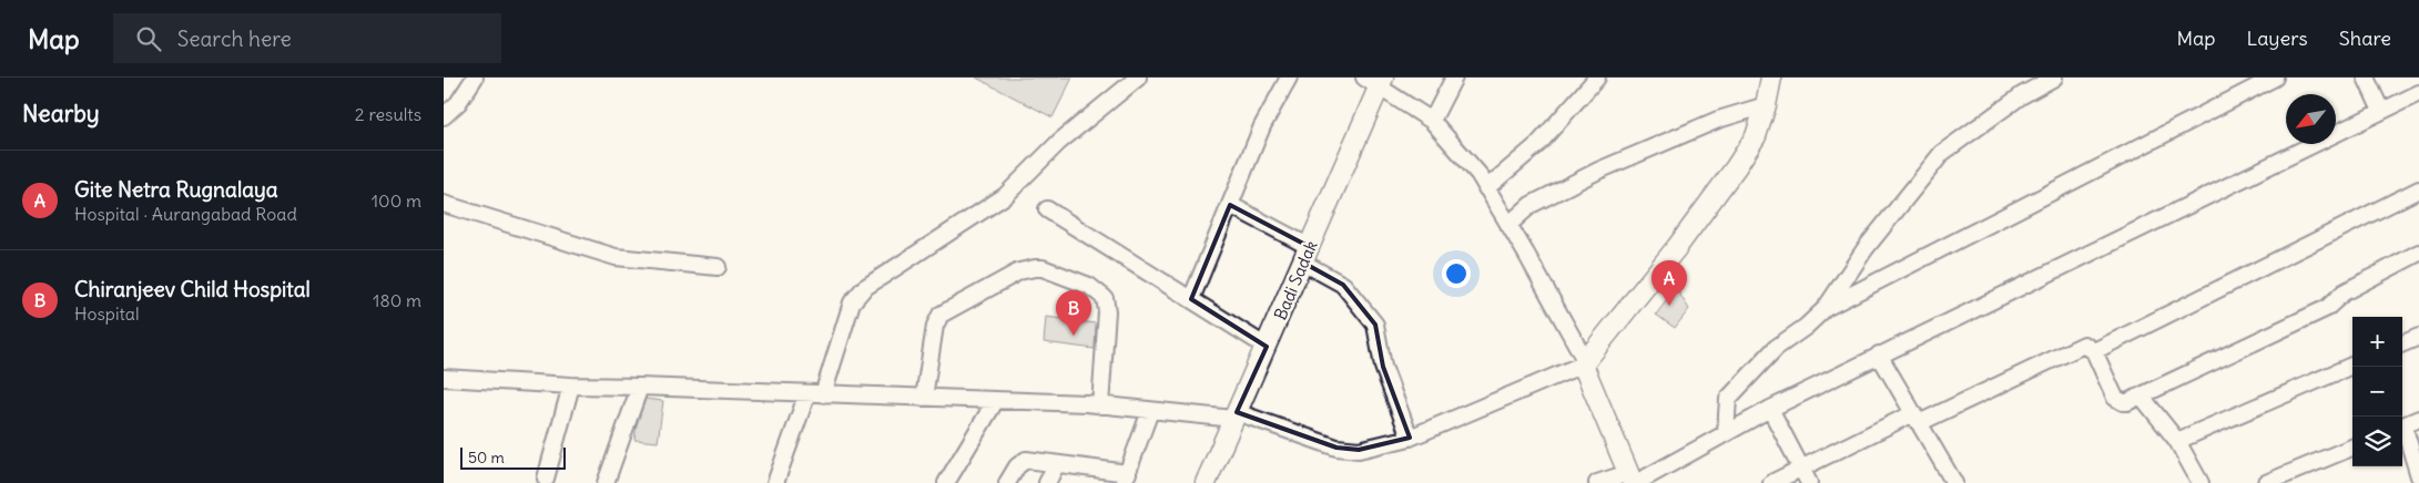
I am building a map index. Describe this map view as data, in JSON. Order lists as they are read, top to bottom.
{
  "streets": {
    "main road": ["Badi Sadak"]
  },
  "scale_bar": "50 m",
  "north": "bottom left",
  "page": {
    "header": "Map",
    "search": "Search here",
    "nav": ["Map", "Layers", "Share"],
    "heading": ["Nearby", "2 results"],
    "list": [
      {
        "mark": "A",
        "name": "Gite Netra Rugnalaya",
        "note": "Hospital · Aurangabad Road",
        "value": "100 m"
      },
      {
        "mark": "B",
        "name": "Chiranjeev Child Hospital",
        "note": "Hospital",
        "value": "180 m"
      }
    ],
    "pins": ["A", "B"],
    "map_buttons": ["+", "−"],
    "scale": "50 m"
  }
}
